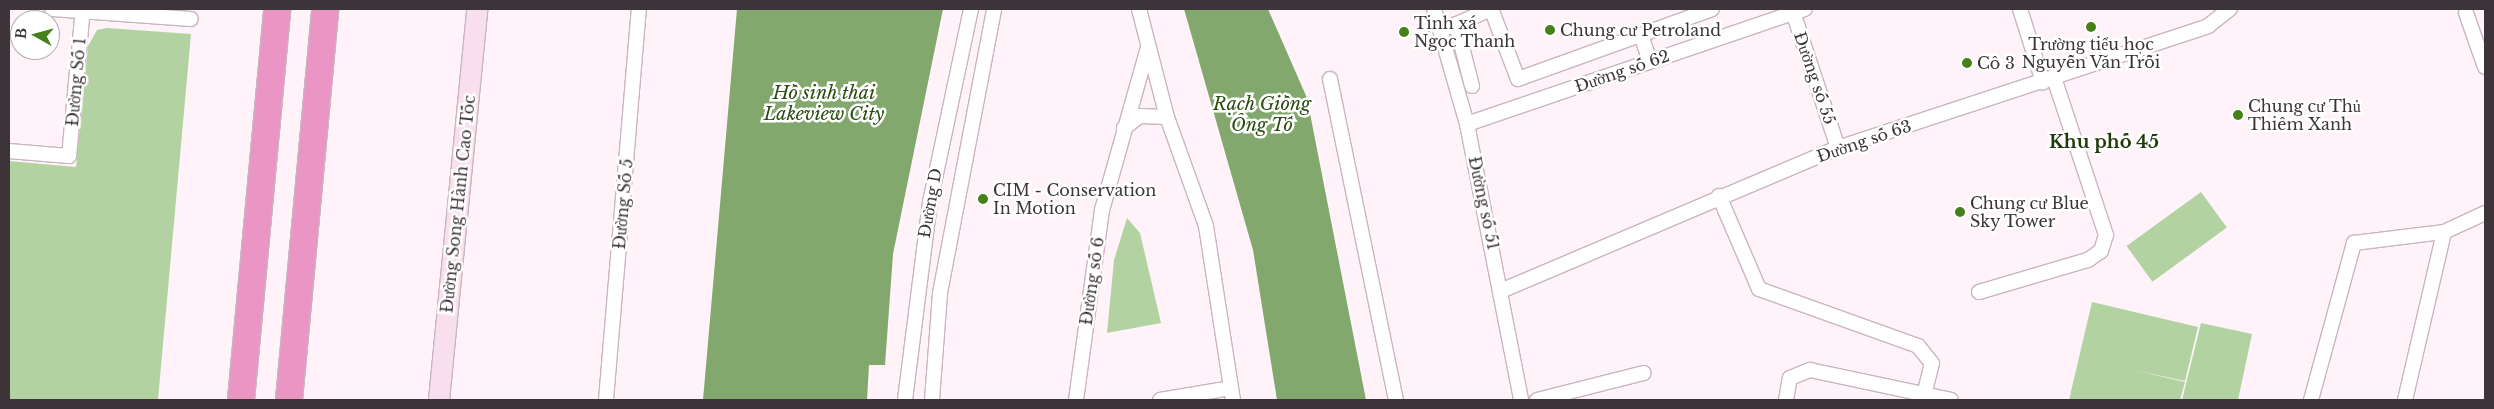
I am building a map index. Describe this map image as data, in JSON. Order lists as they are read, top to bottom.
{
  "streets": {
    "main road": ["Đường Song Hành Cao Tốc"],
    "street": [
      "Đường số 62",
      "Đường số 55",
      "Đường Số 1",
      "Đường số 63",
      "Đường D",
      "Đường số 51",
      "Đường Số 5",
      "Đường số 6"
    ]
  },
  "crossings": [
    ["Đường số 62", "Đường số 55"],
    ["Đường số 62", "Đường số 51"],
    ["Đường số 55", "Đường số 63"],
    ["Đường số 63", "Đường số 51"]
  ],
  "districts": ["Khu phố 45"],
  "water": ["Hồ sinh thái Lakeview City", "Rạch Giồng Ông Tố"],
  "places": [
    "Trường tiểu học Nguyễn Văn Trỗi",
    "Chung cư Petroland",
    "Tịnh xá Ngọc Thanh",
    "Cô 3",
    "Chung cư Thủ Thiêm Xanh",
    "CIM - Conservation In Motion",
    "Chung cư Blue Sky Tower"
  ],
  "north": "left"
}
